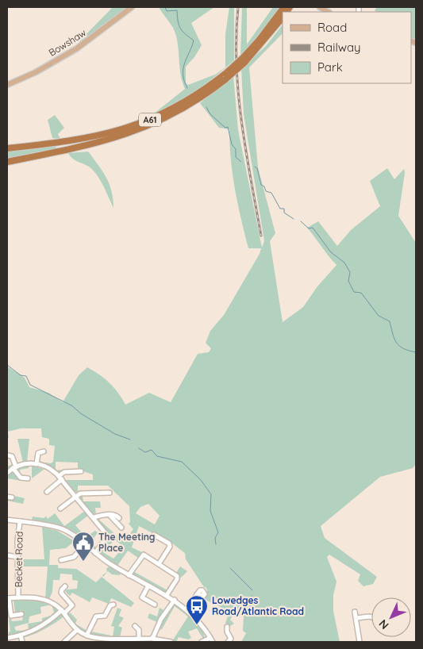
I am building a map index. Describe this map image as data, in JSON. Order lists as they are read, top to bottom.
{
  "streets": {
    "highway": ["A61"],
    "main road": ["Bowshaw"],
    "street": ["Becket Road"]
  },
  "places": {
    "public building": ["The Meeting Place"],
    "bus stop": ["Lowedges Road/Atlantic Road"]
  },
  "legend": ["Road", "Railway", "Park"],
  "north": "bottom left"
}
